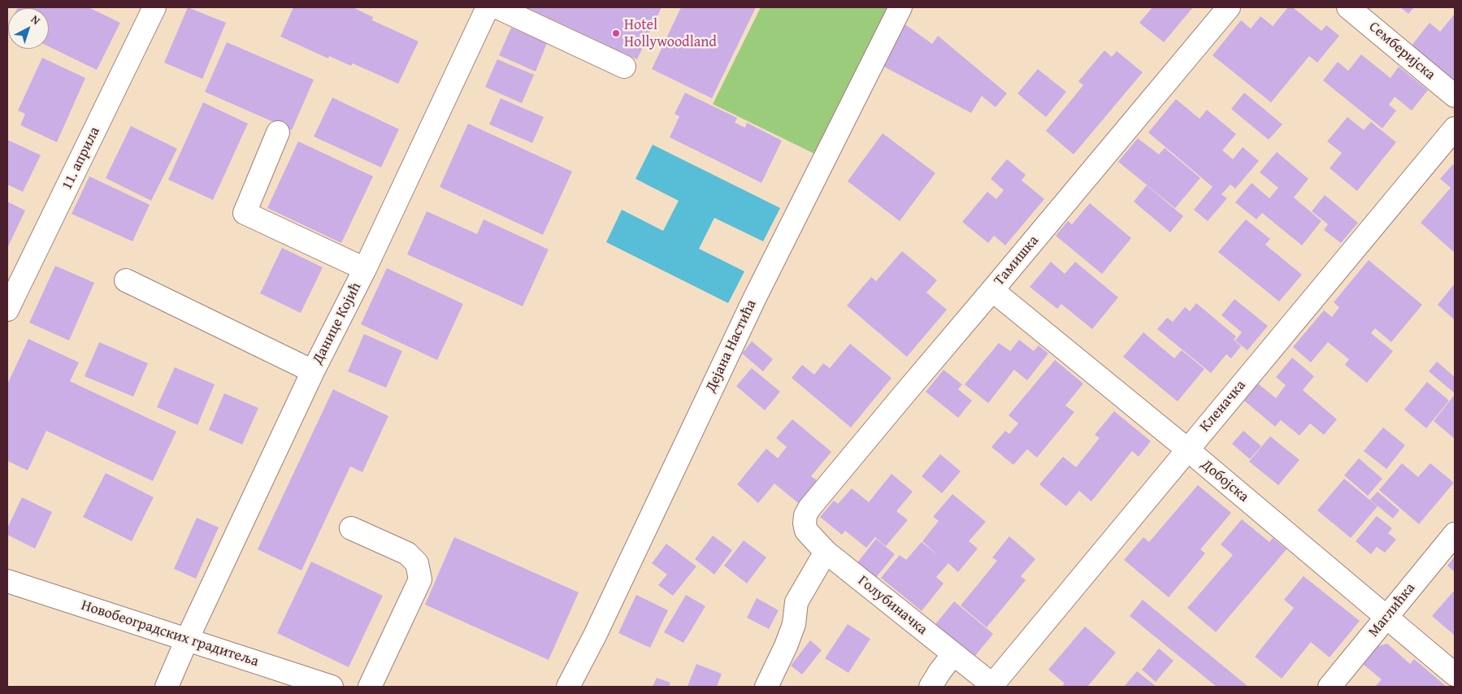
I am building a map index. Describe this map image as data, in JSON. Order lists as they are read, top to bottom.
{
  "streets": {
    "street": [
      "Семберијска",
      "11. априла",
      "Тамишка",
      "Данице Којић",
      "Дејана Настића",
      "Кленачка",
      "Добојска",
      "Голубиначка",
      "Маглићка",
      "Новобеоградских градитеља"
    ]
  },
  "crossings": [
    ["Тамишка", "Добојска"],
    ["Тамишка", "Голубиначка"],
    ["Данице Којић", "Новобеоградских градитеља"],
    ["Кленачка", "Добојска"],
    ["Кленачка", "Голубиначка"],
    ["Добојска", "Маглићка"]
  ],
  "places": ["Hotel Hollywoodland"],
  "north": "top right"
}
